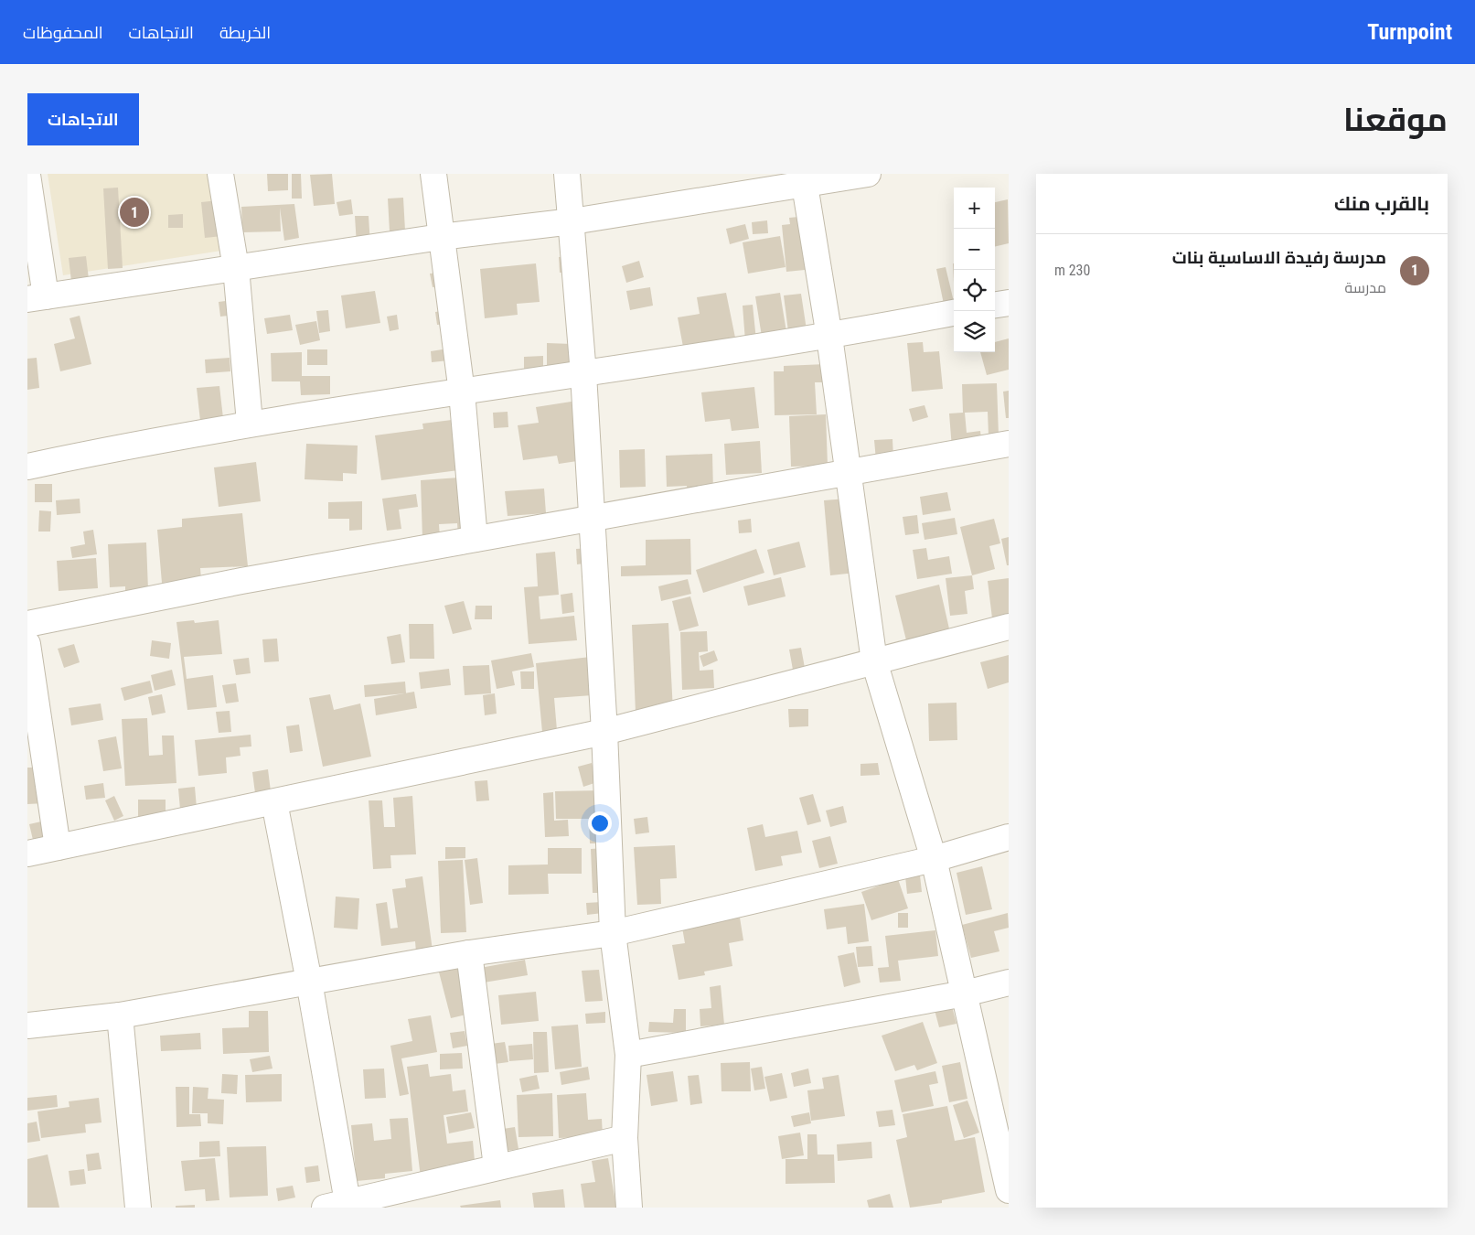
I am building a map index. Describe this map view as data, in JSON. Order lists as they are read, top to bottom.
{
  "page": {
    "header": "Turnpoint",
    "nav": ["الخريطة", "الاتجاهات", "المحفوظات"],
    "title": "موقعنا",
    "buttons": "الاتجاهات",
    "heading": "بالقرب منك",
    "map_buttons": ["+", "−"],
    "pins": "1",
    "list": [
      {
        "mark": "1",
        "name": "مدرسة رفيدة الاساسية بنات",
        "note": "مدرسة",
        "value": "230 m"
      }
    ]
  }
}
